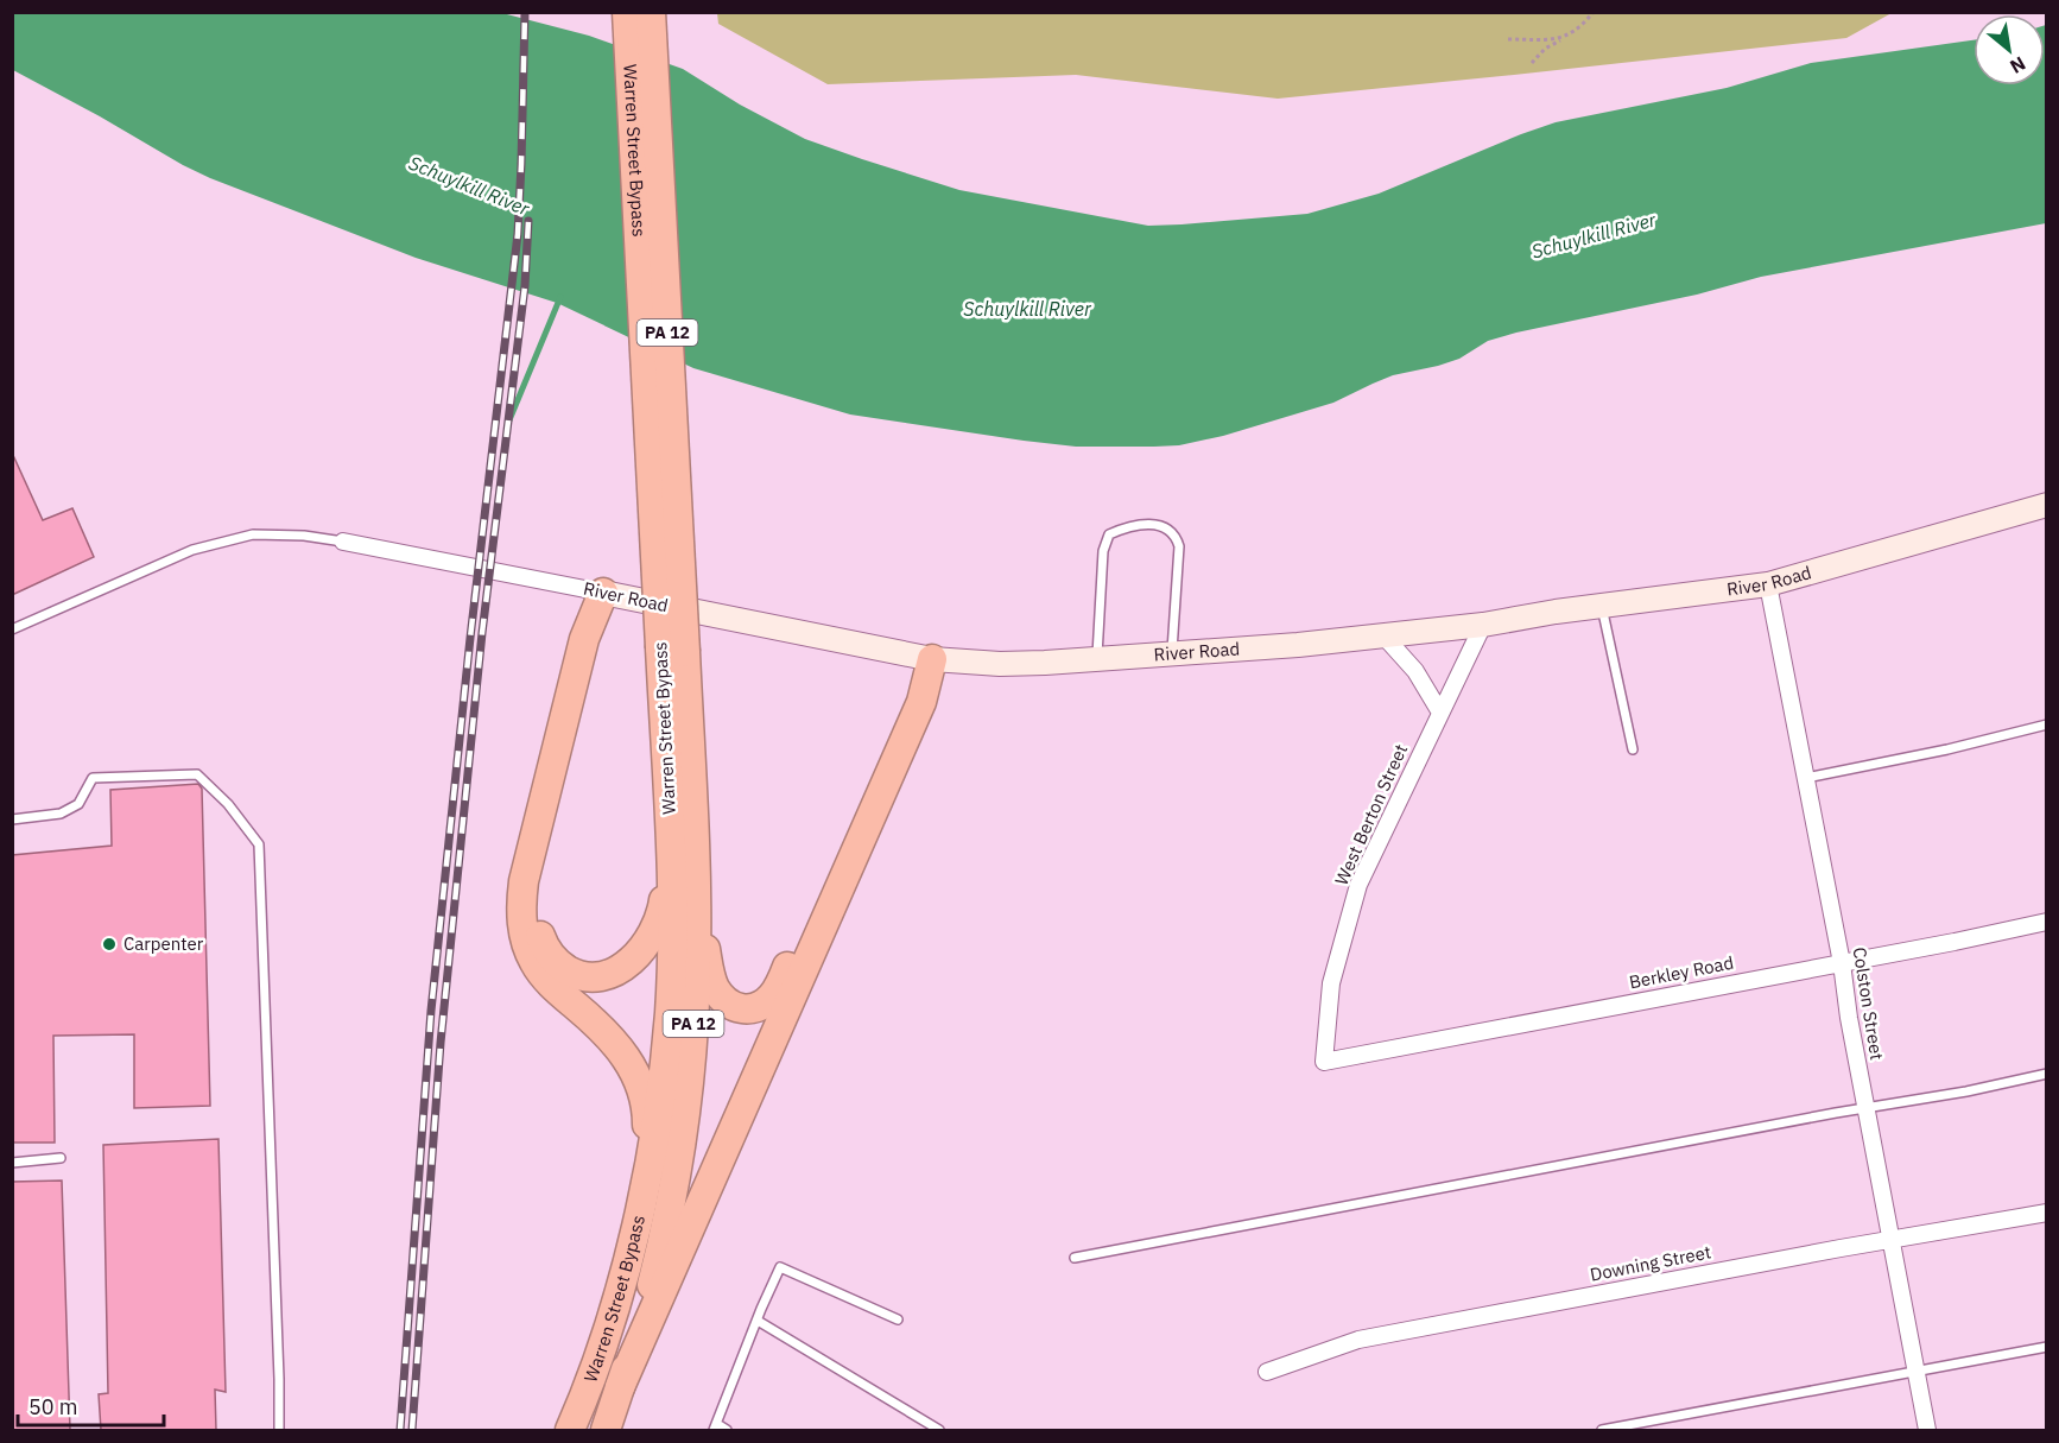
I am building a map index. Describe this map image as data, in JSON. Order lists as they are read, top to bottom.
{
  "streets": {
    "highway": ["Warren Street Bypass", "PA 12"],
    "street": [
      "River Road",
      "West Berton Street",
      "Berkley Road",
      "Colston Street",
      "Downing Street"
    ]
  },
  "crossings": [
    ["River Road", "West Berton Street"],
    ["River Road", "Colston Street"],
    ["West Berton Street", "Berkley Road"],
    ["Berkley Road", "Colston Street"],
    ["Colston Street", "Downing Street"]
  ],
  "water": ["Schuylkill River"],
  "places": ["Carpenter"],
  "scale_bar": "50 m",
  "north": "bottom right"
}
